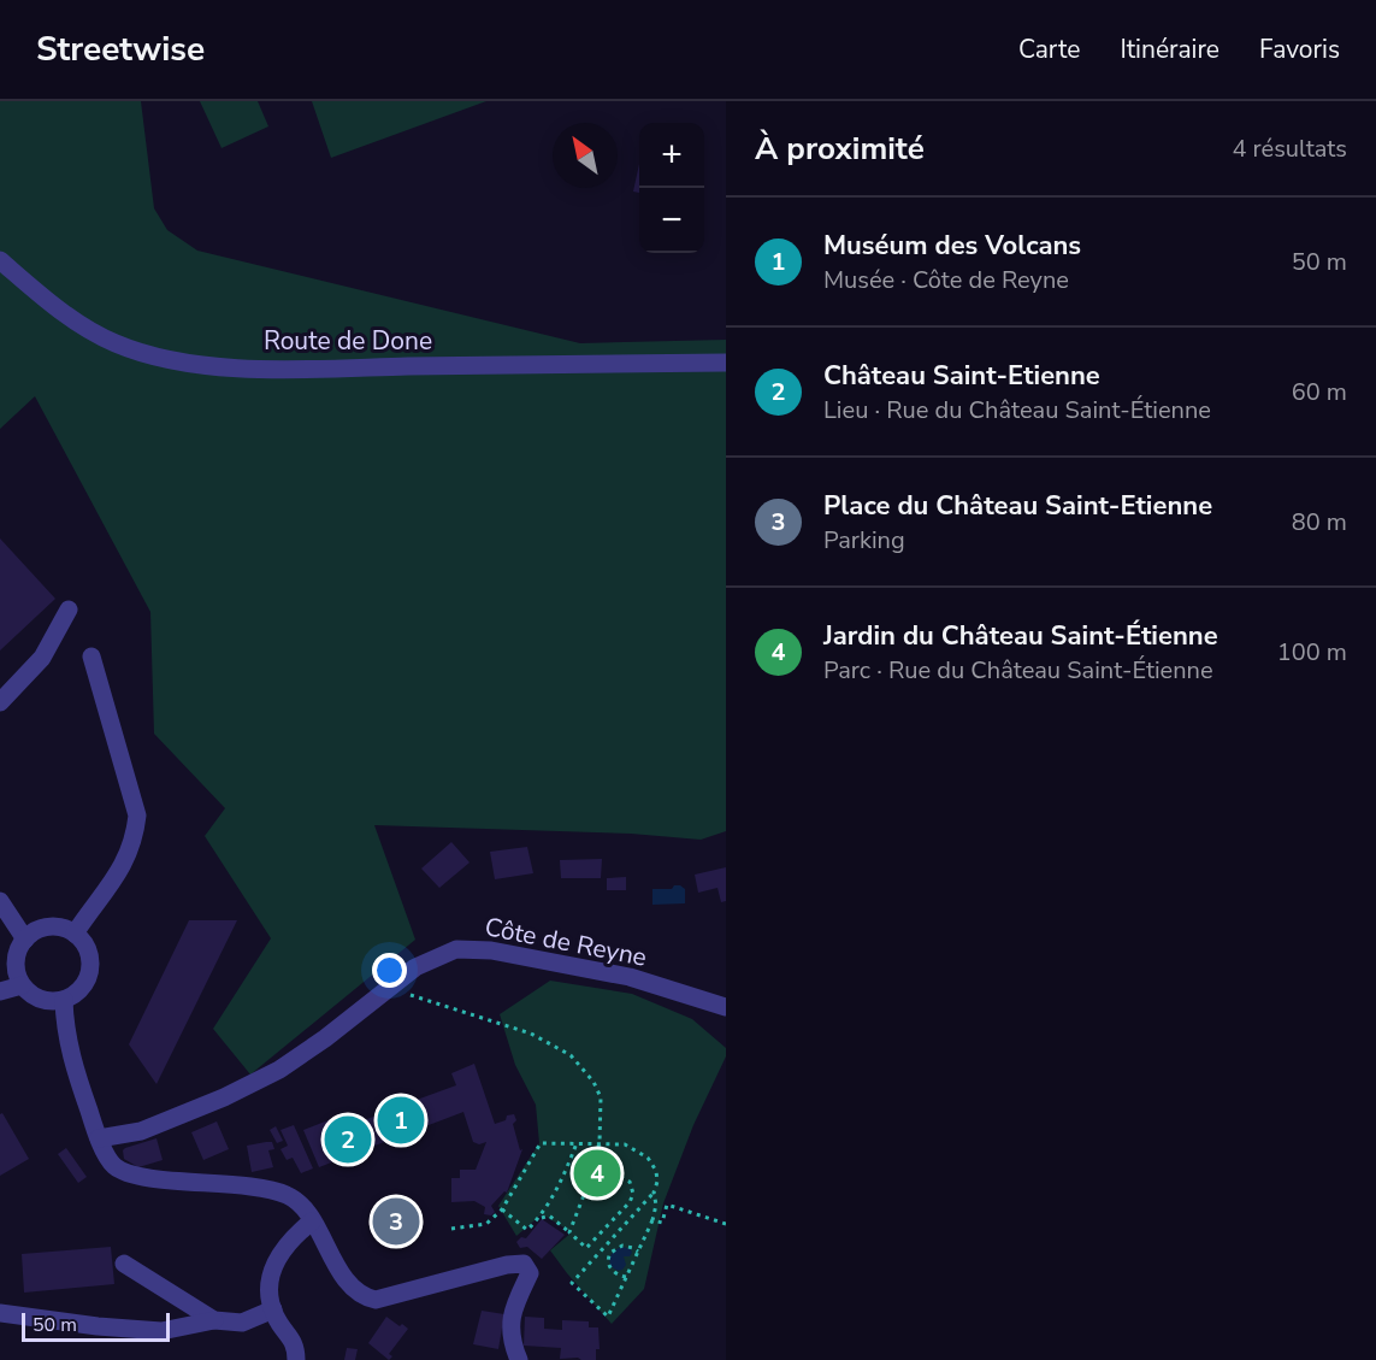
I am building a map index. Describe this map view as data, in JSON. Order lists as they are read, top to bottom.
{
  "streets": {
    "street": ["Route de Done", "Côte de Reyne"]
  },
  "scale_bar": "50 m",
  "north": "top left",
  "page": {
    "header": "Streetwise",
    "nav": ["Carte", "Itinéraire", "Favoris"],
    "heading": ["À proximité", "4 résultats"],
    "map_buttons": ["+", "−"],
    "list": [
      {
        "mark": "1",
        "name": "Muséum des Volcans",
        "note": "Musée · Côte de Reyne",
        "value": "50 m"
      },
      {
        "mark": "2",
        "name": "Château Saint-Etienne",
        "note": "Lieu · Rue du Château Saint-Étienne",
        "value": "60 m"
      },
      {
        "mark": "3",
        "name": "Place du Château Saint-Etienne",
        "note": "Parking",
        "value": "80 m"
      },
      {
        "mark": "4",
        "name": "Jardin du Château Saint-Étienne",
        "note": "Parc · Rue du Château Saint-Étienne",
        "value": "100 m"
      }
    ],
    "pins": [
      "1",
      "2",
      "4",
      "3"
    ],
    "scale": "50 m"
  }
}
